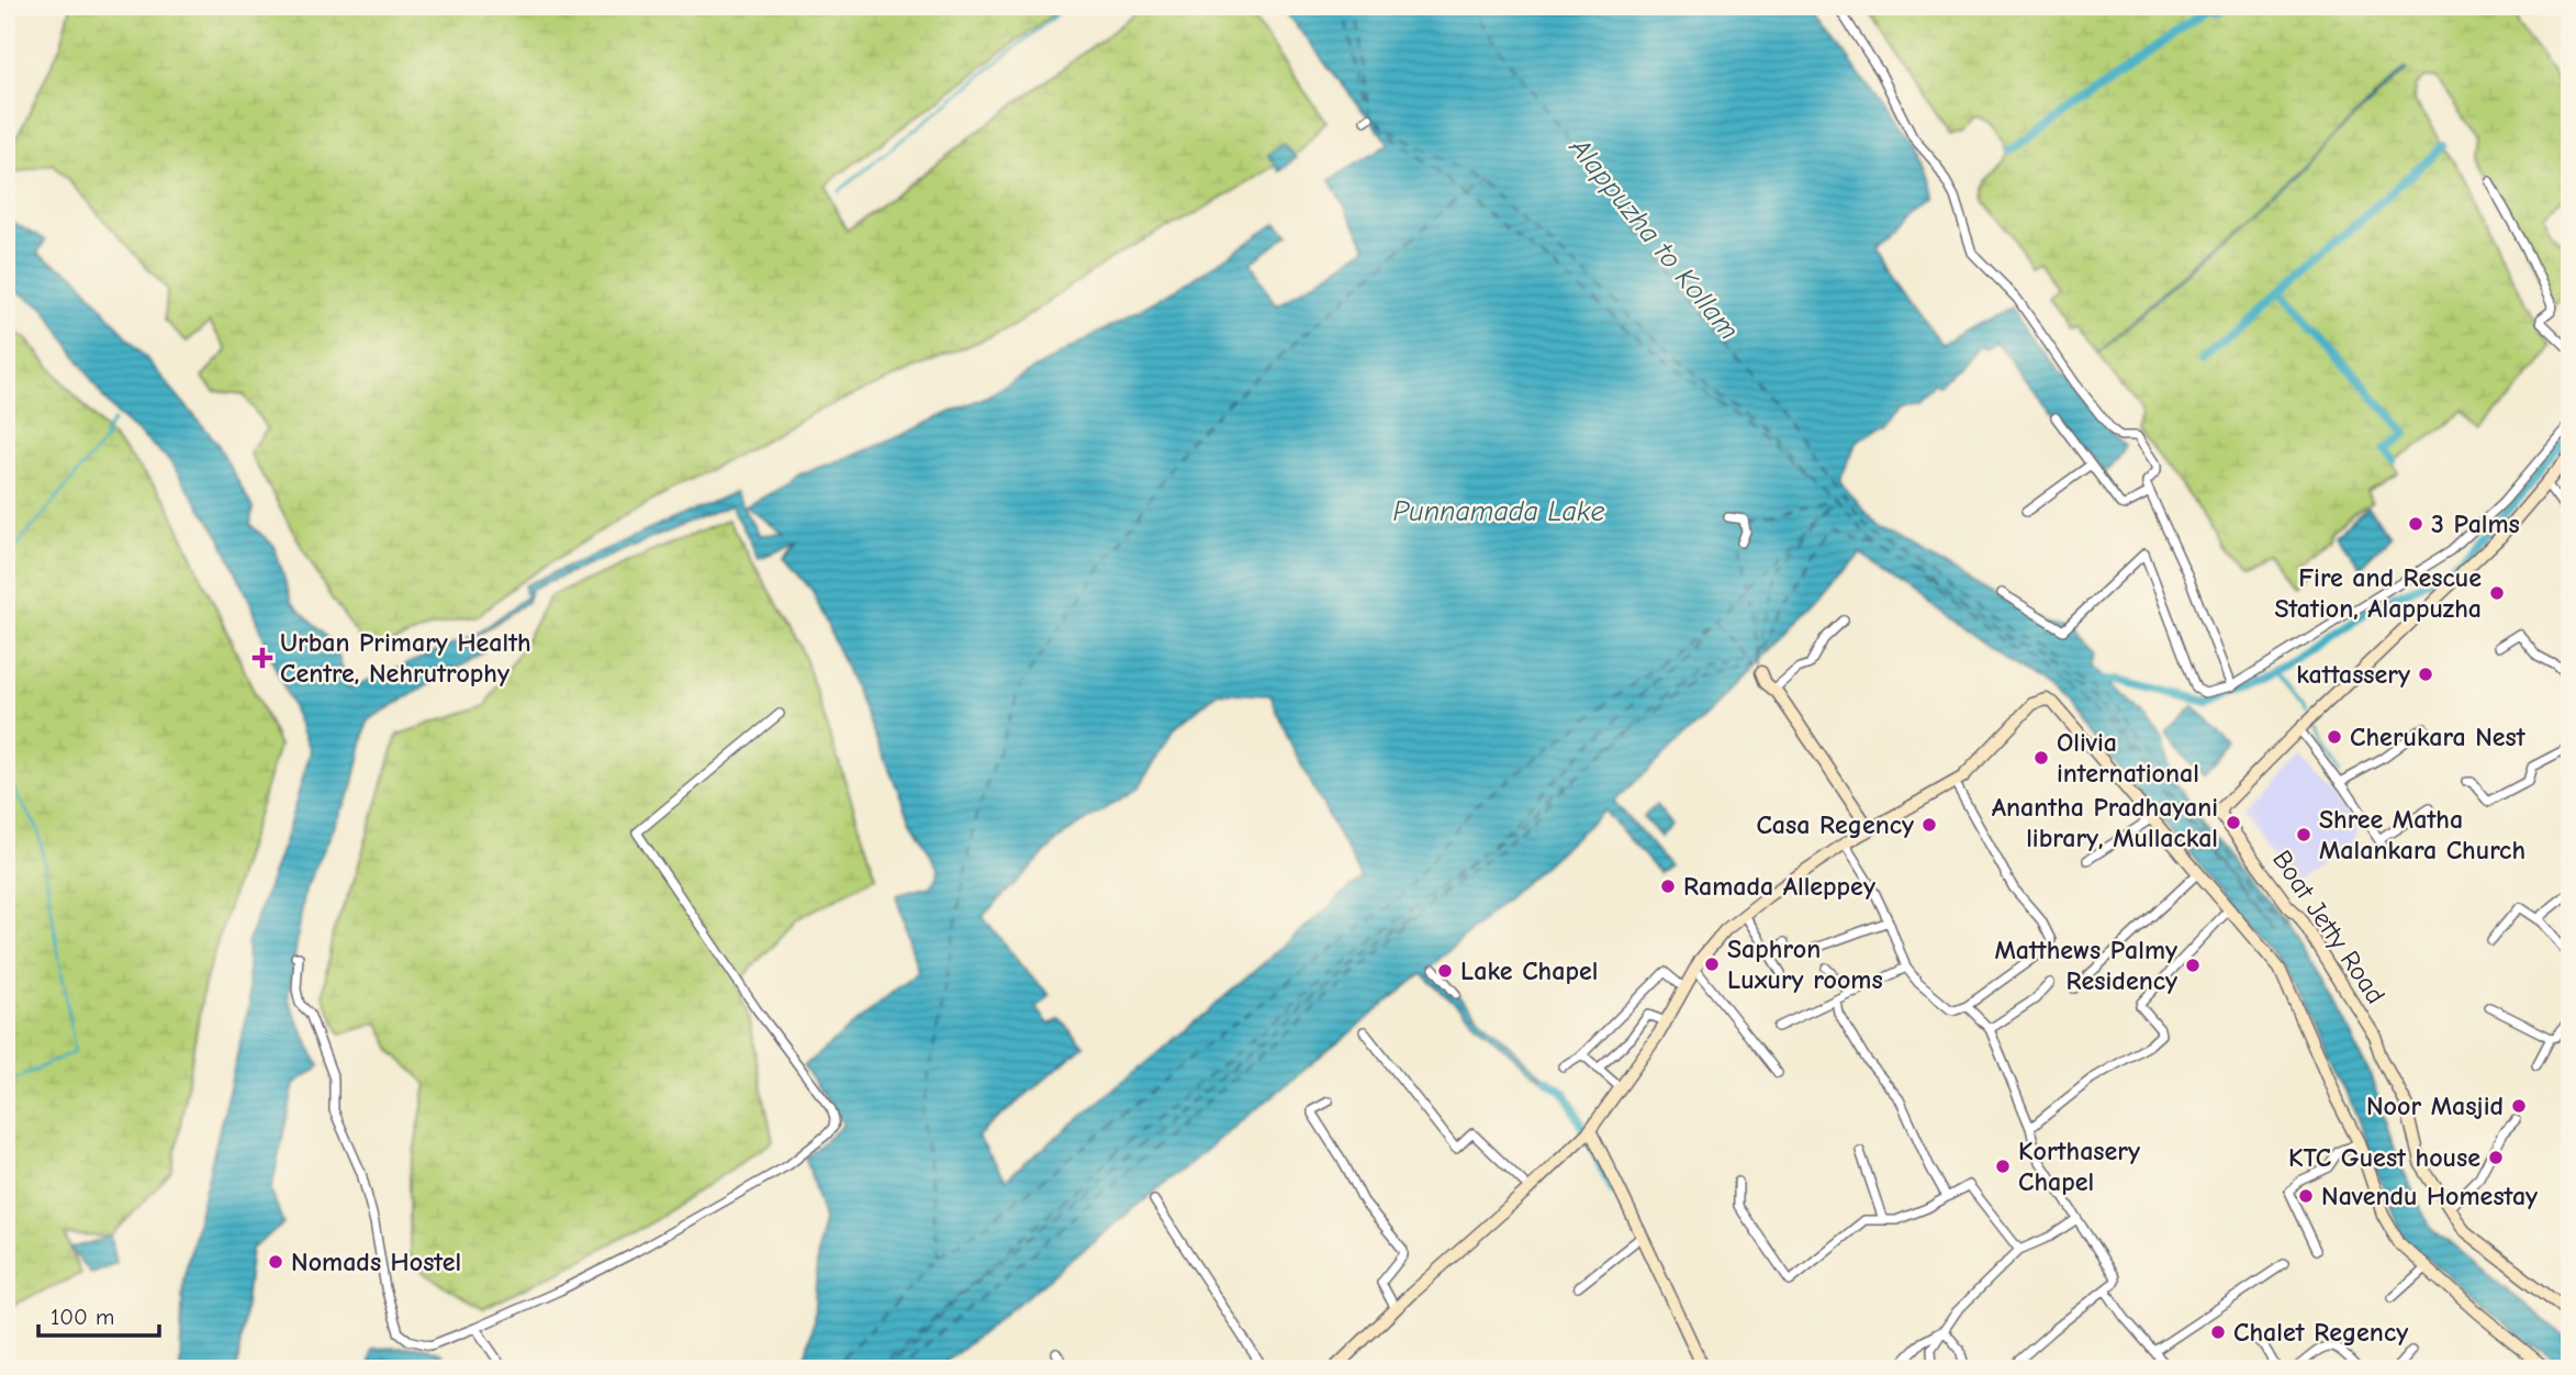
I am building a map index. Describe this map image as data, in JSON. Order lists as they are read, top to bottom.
{
  "streets": {
    "main road": ["Boat Jetty Road"]
  },
  "water": ["Alappuzha to Kollam", "Punnamada Lake"],
  "places": {
    "other": [
      "3 Palms",
      "Fire and Rescue Station, Alappuzha",
      "kattassery",
      "Cherukara Nest",
      "Olivia international",
      "Anantha Pradhayani library, Mullackal",
      "Casa Regency",
      "Shree Matha Malankara Church",
      "Ramada Alleppey",
      "Saphron Luxury rooms",
      "Matthews Palmy Residency",
      "Lake Chapel",
      "Noor Masjid",
      "KTC Guest house",
      "Korthasery Chapel",
      "Navendu Homestay",
      "Nomads Hostel",
      "Chalet Regency"
    ],
    "health": ["Urban Primary Health Centre, Nehrutrophy"]
  },
  "scale_bar": "100 m"
}
